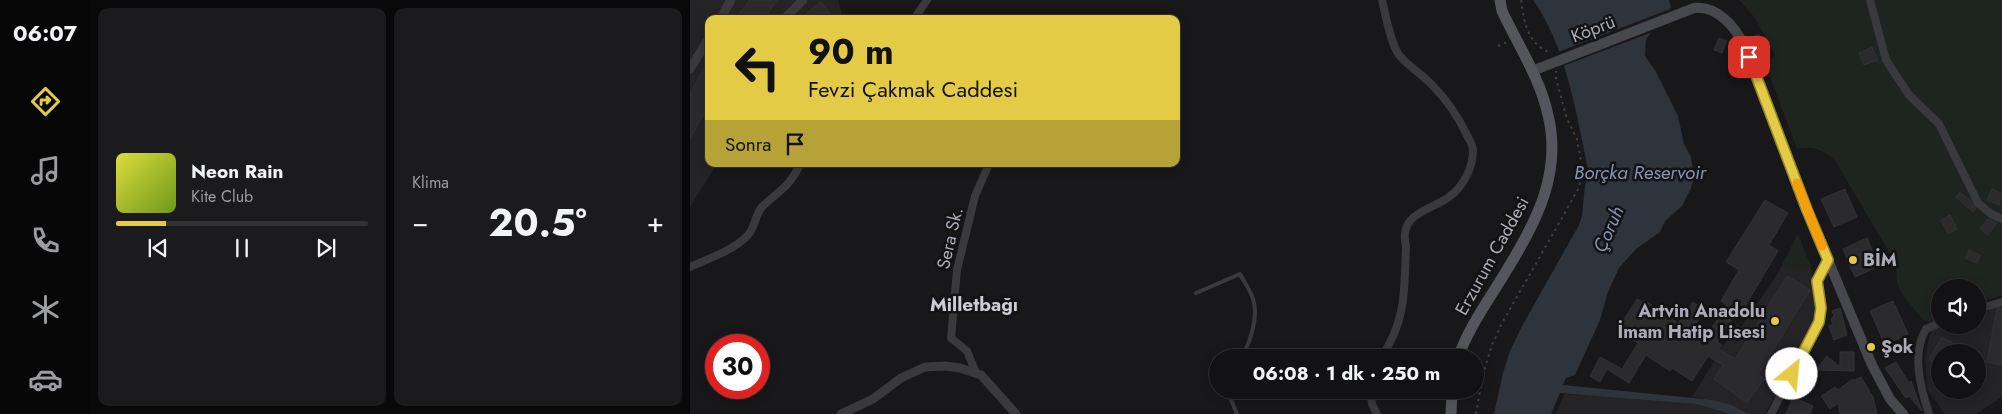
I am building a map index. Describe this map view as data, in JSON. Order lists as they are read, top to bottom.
{
  "streets": {
    "main road": ["Köprü", "Erzurum Caddesi"],
    "street": ["Sera Sk."]
  },
  "crossings": [
    ["Köprü", "Erzurum Caddesi"]
  ],
  "districts": ["Milletbağı"],
  "water": ["Borçka Reservoir", "Çoruh"],
  "places": ["BİM", "Artvin Anadolu İmam Hatip Lisesi", "Şok"],
  "page": {
    "tabs": "06:07",
    "tile": "Klima",
    "turn": ["90 m", "Fevzi Çakmak Caddesi"],
    "then": "Sonra",
    "song": ["Neon Rain", "Kite Club"],
    "heat": ["−", "20.5°", "+"],
    "limit": "30",
    "trip": "06:08 · 1 dk · 250 m"
  }
}
